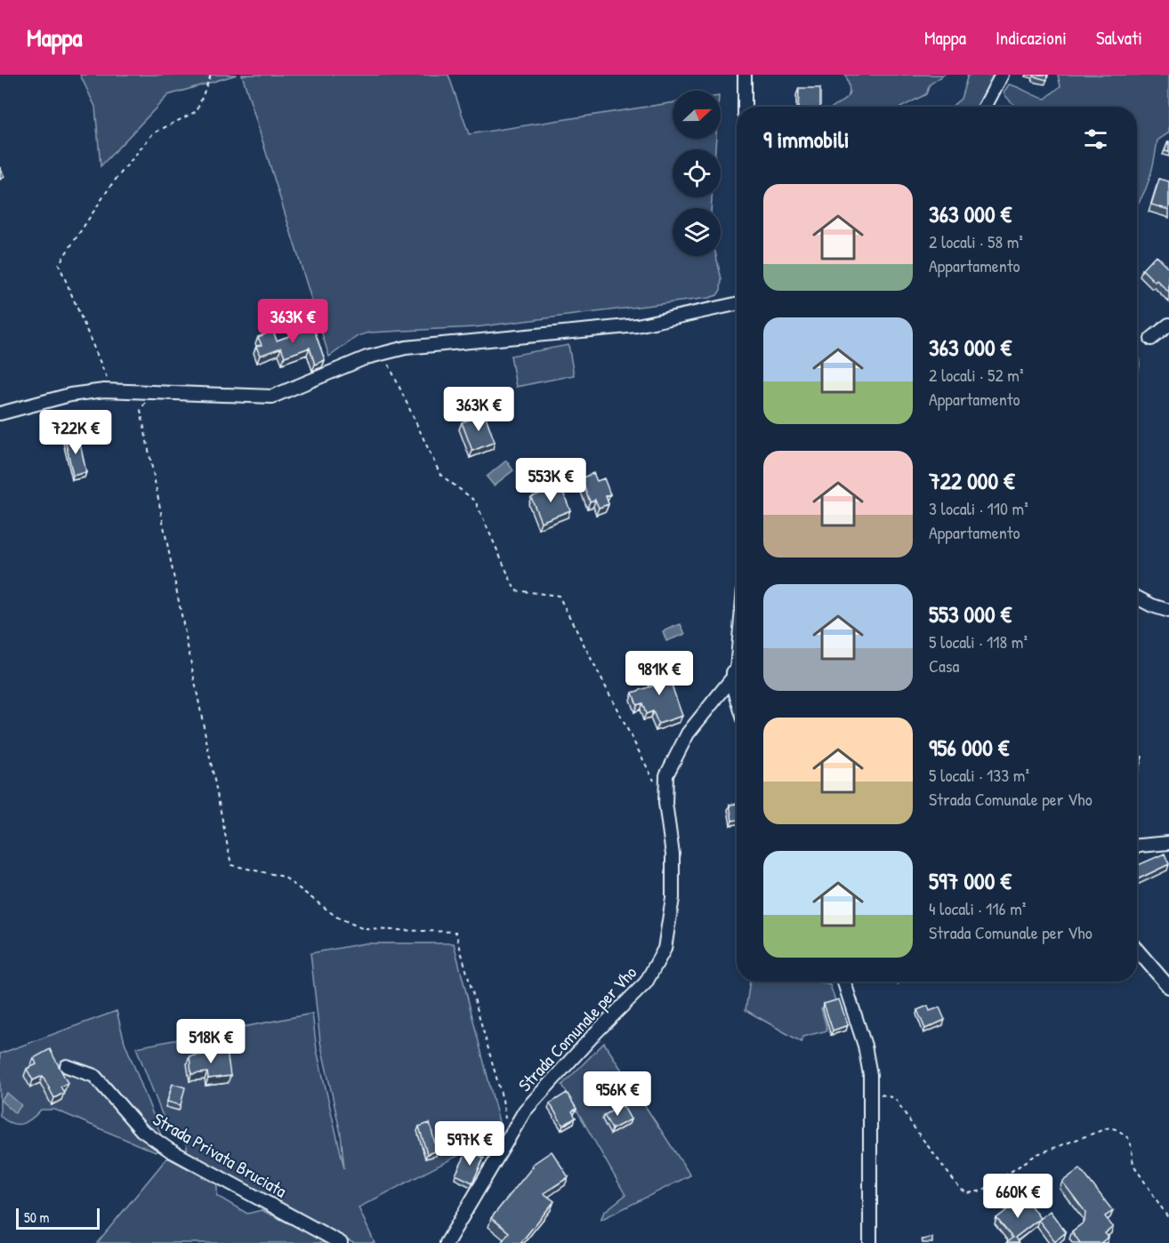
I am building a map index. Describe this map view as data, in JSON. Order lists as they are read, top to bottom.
{
  "streets": {
    "street": ["Strada Comunale per Vho", "Strada Privata Bruciata"]
  },
  "scale_bar": "50 m",
  "north": "right",
  "page": {
    "header": "Mappa",
    "nav": ["Mappa", "Indicazioni", "Salvati"],
    "heading": "9 immobili",
    "list": [
      {
        "name": "363 000 €",
        "note": "2 locali · 58 m² · Appartamento"
      },
      {
        "name": "363 000 €",
        "note": "2 locali · 52 m² · Appartamento"
      },
      {
        "name": "722 000 €",
        "note": "3 locali · 110 m² · Appartamento"
      },
      {
        "name": "553 000 €",
        "note": "5 locali · 118 m² · Casa"
      },
      {
        "name": "956 000 €",
        "note": "5 locali · 133 m² · Strada Comunale per Vho"
      },
      {
        "name": "597 000 €",
        "note": "4 locali · 116 m² · Strada Comunale per Vho"
      }
    ],
    "price": [
      "363K €",
      "363K €",
      "722K €",
      "553K €",
      "981K €",
      "518K €",
      "956K €",
      "597K €",
      "660K €"
    ],
    "scale": "50 m"
  }
}
